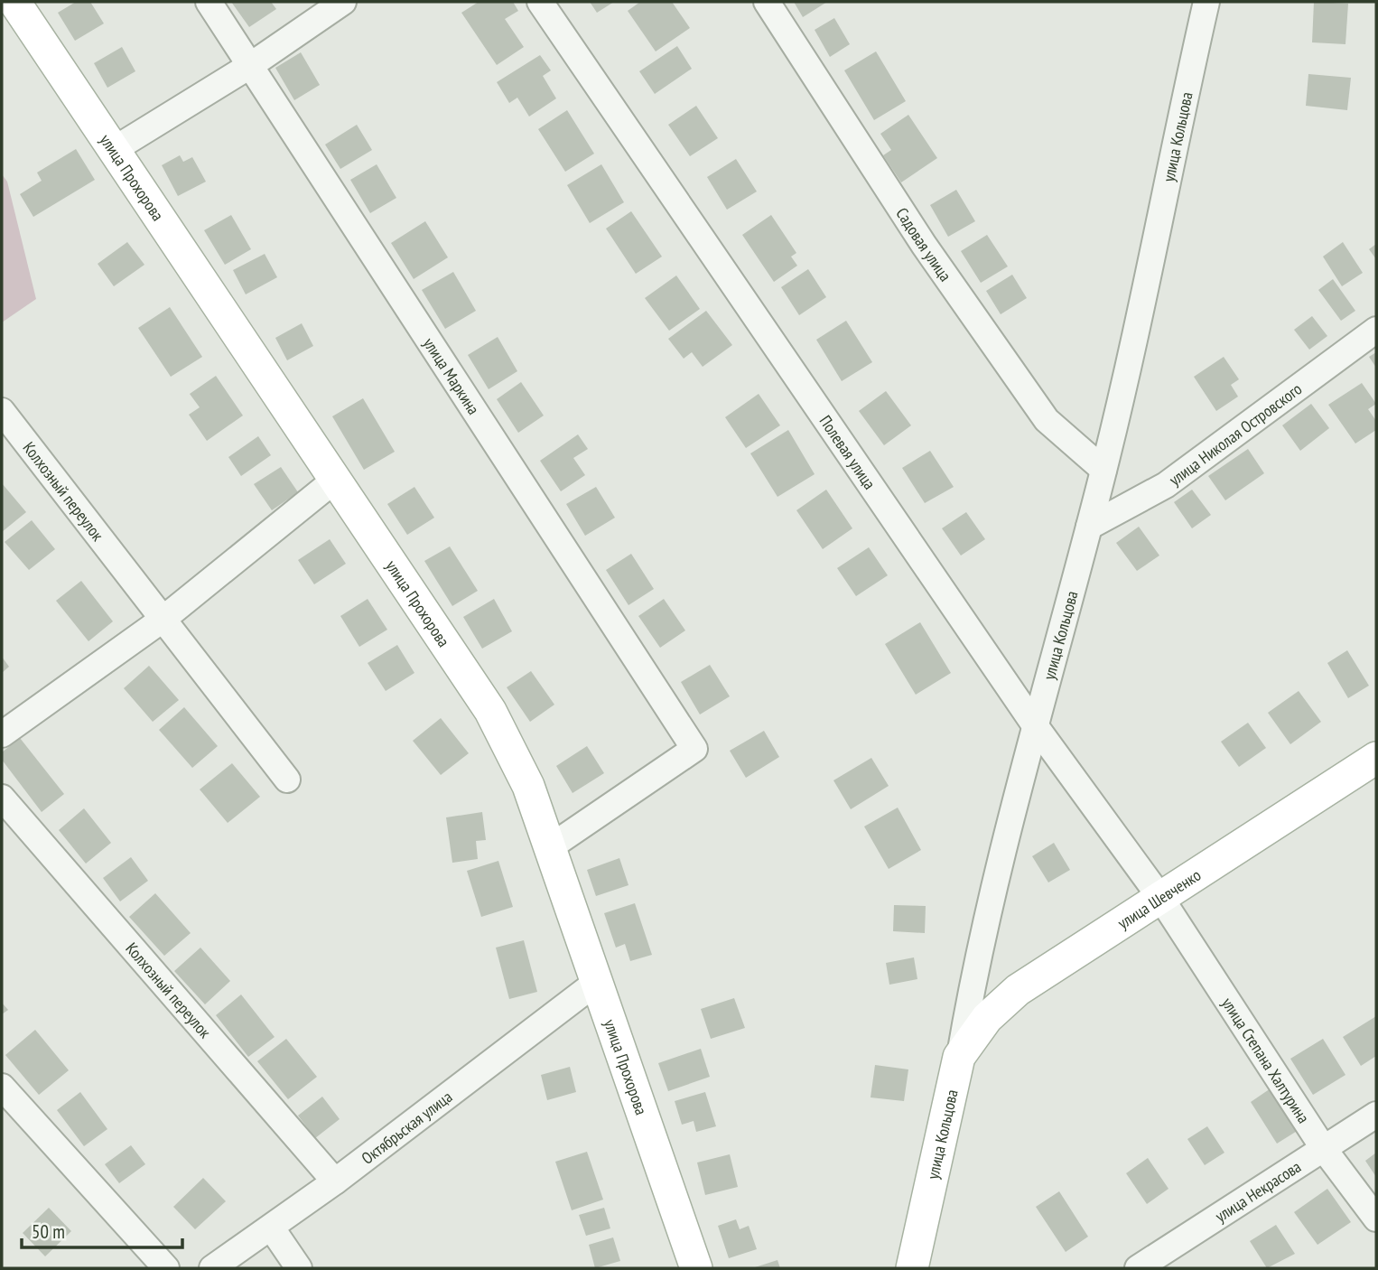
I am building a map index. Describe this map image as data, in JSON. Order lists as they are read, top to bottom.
{
  "streets": {
    "main road": ["улица Кольцова", "улица Прохорова", "улица Шевченко"],
    "street": [
      "Садовая улица",
      "улица Маркина",
      "улица Николая Островского",
      "Полевая улица",
      "Колхозный переулок",
      "улица Степана Халтурина",
      "Октябрьская улица",
      "улица Некрасова"
    ]
  },
  "crossings": [
    ["улица Кольцова", "Садовая улица"],
    ["улица Кольцова", "улица Николая Островского"],
    ["улица Кольцова", "Полевая улица"],
    ["улица Кольцова", "улица Шевченко"],
    ["улица Прохорова", "улица Маркина"],
    ["улица Прохорова", "Октябрьская улица"],
    ["Полевая улица", "улица Шевченко"],
    ["Полевая улица", "улица Степана Халтурина"],
    ["Колхозный переулок", "Октябрьская улица"],
    ["улица Шевченко", "улица Степана Халтурина"],
    ["улица Степана Халтурина", "улица Некрасова"]
  ],
  "scale_bar": "50 m"
}
